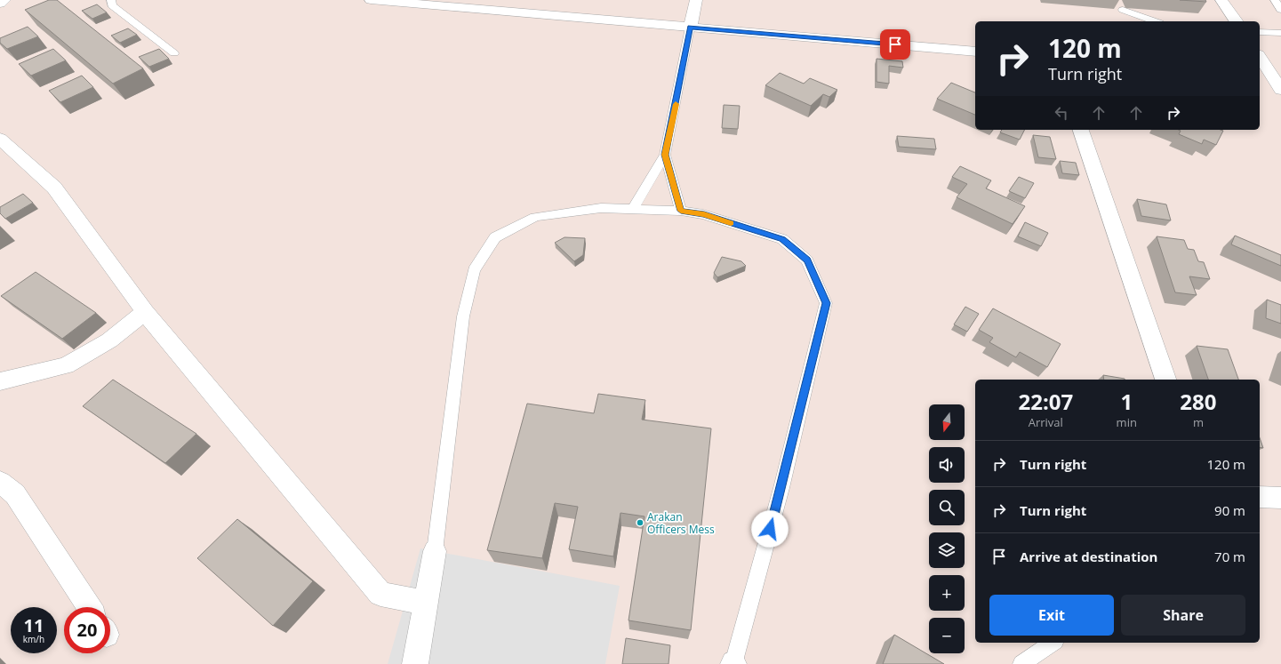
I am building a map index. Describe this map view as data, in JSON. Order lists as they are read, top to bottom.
{
  "places": ["Arakan Officers Mess"],
  "north": "bottom",
  "page": {
    "turn": ["120 m", "Turn right"],
    "eta": [
      "22:07",
      "Arrival",
      "1",
      "min",
      "280",
      "m"
    ],
    "map_buttons": ["+", "−"],
    "list": [
      {
        "name": "Turn right",
        "value": "120 m"
      },
      {
        "name": "Turn right",
        "value": "90 m"
      },
      {
        "name": "Arrive at destination",
        "value": "70 m"
      }
    ],
    "buttons": ["Exit", "Share"],
    "speed": "11 km/h",
    "limit": "20"
  }
}
